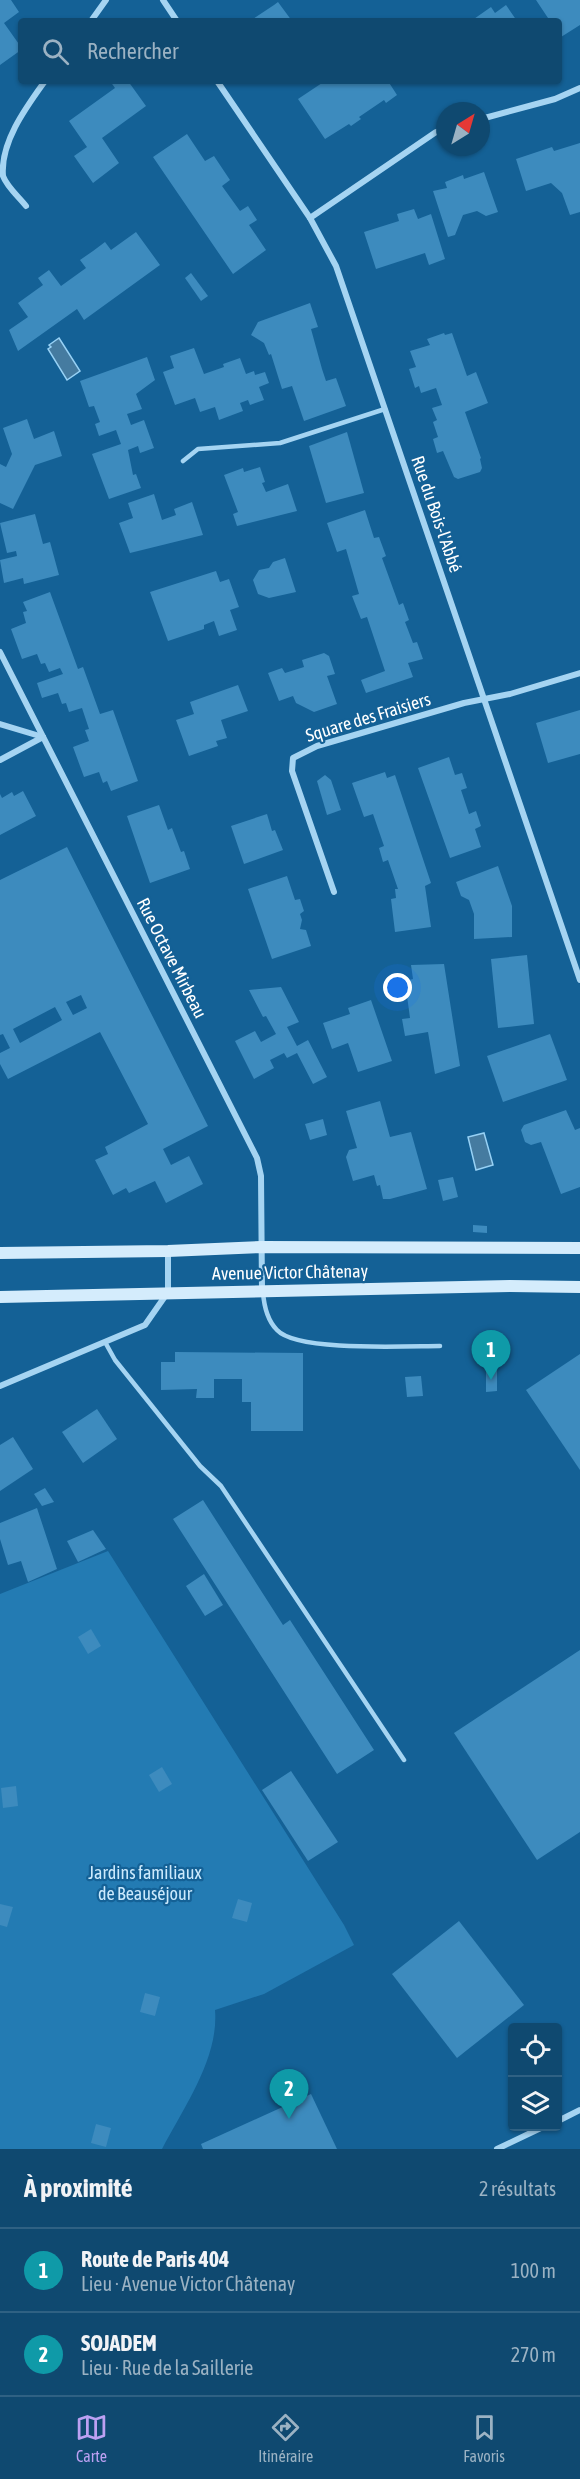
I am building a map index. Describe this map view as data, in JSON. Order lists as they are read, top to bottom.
{
  "streets": {
    "main road": ["Avenue Victor Châtenay"],
    "street": ["Rue du Bois-l'Abbé", "Square des Fraisiers", "Rue Octave Mirbeau"]
  },
  "crossings": [
    ["Rue du Bois-l'Abbé", "Square des Fraisiers"],
    ["Rue Octave Mirbeau", "Avenue Victor Châtenay"]
  ],
  "parks": ["Jardins familiaux de Beauséjour"],
  "north": "top right",
  "page": {
    "search": "Rechercher",
    "pins": ["1", "2"],
    "heading": ["À proximité", "2 résultats"],
    "list": [
      {
        "mark": "1",
        "name": "Route de Paris 404",
        "note": "Lieu · Avenue Victor Châtenay",
        "value": "100 m"
      },
      {
        "mark": "2",
        "name": "SOJADEM",
        "note": "Lieu · Rue de la Saillerie",
        "value": "270 m"
      }
    ],
    "nav": ["Carte", "Itinéraire", "Favoris"]
  }
}
